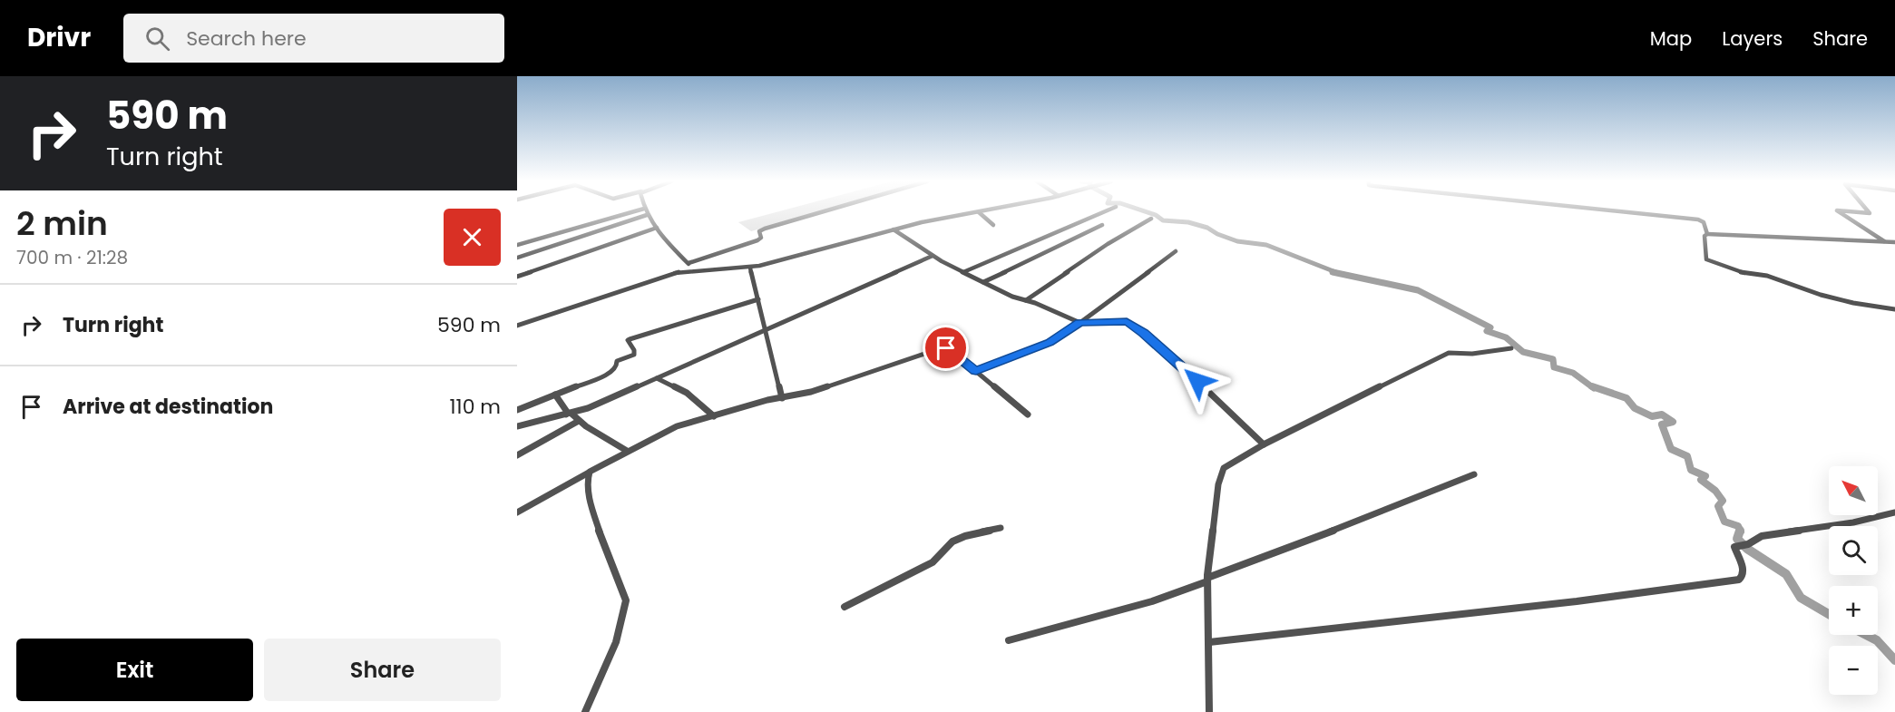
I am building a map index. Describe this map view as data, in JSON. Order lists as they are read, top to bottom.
{
  "north": "top left",
  "page": {
    "header": "Drivr",
    "search": "Search here",
    "nav": ["Map", "Layers", "Share"],
    "turn": ["590 m", "Turn right"],
    "heading": ["2 min", "700 m · 21:28"],
    "list": [
      {
        "name": "Turn right",
        "value": "590 m"
      },
      {
        "name": "Arrive at destination",
        "value": "110 m"
      }
    ],
    "map_buttons": ["+", "−"],
    "buttons": ["Exit", "Share"]
  }
}
